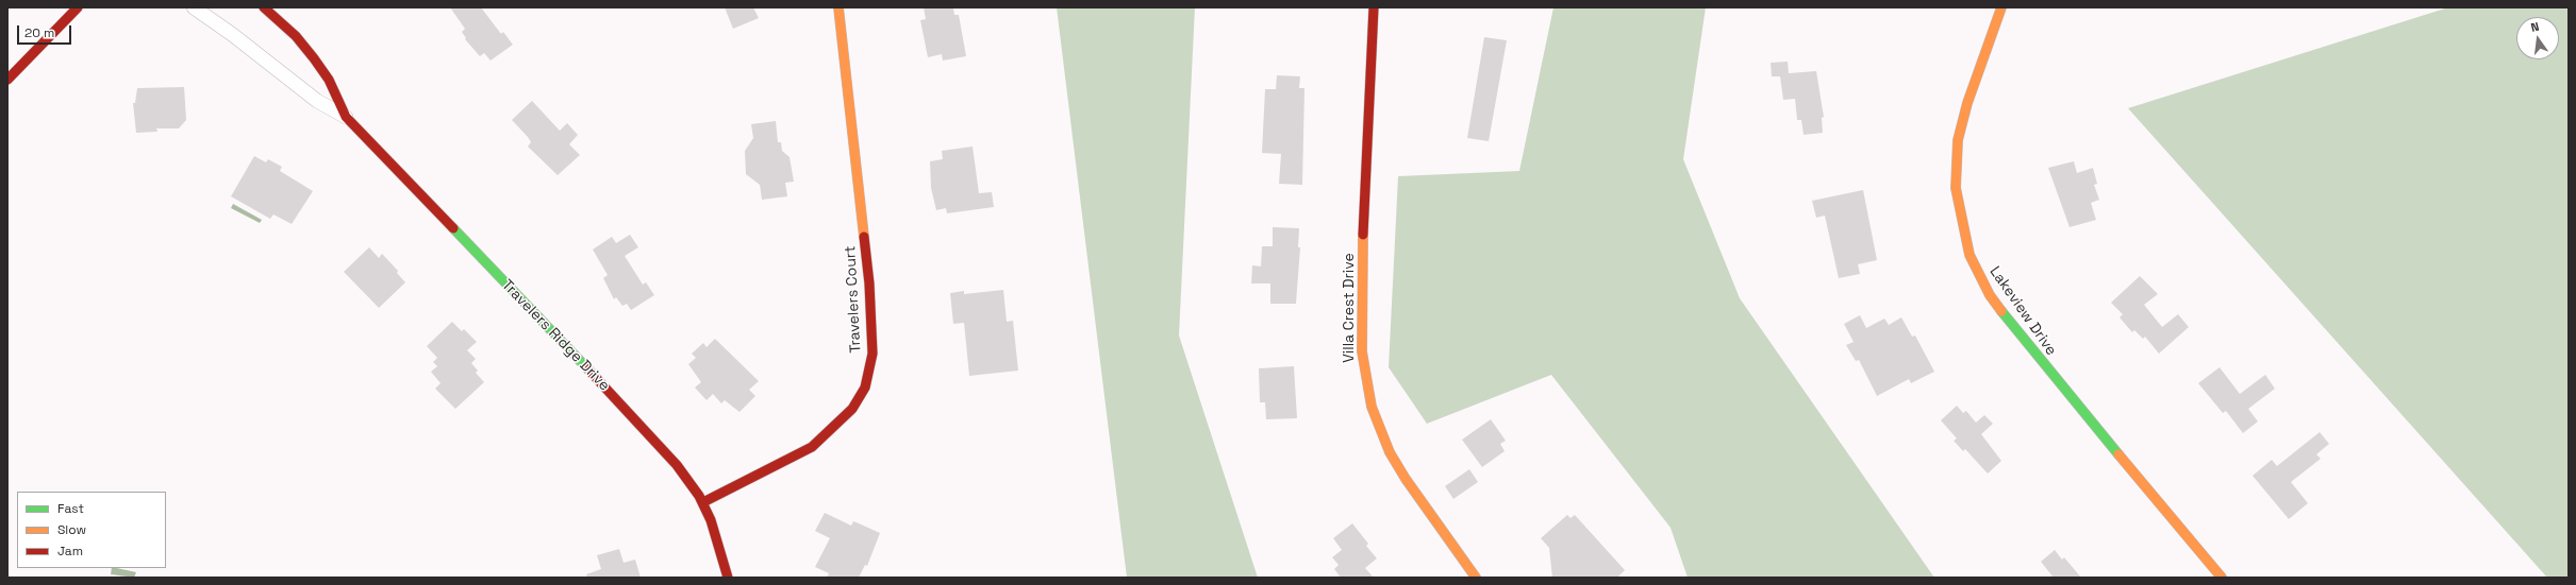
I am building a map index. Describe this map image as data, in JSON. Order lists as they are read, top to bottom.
{
  "streets": {
    "street": [
      "Travelers Court",
      "Villa Crest Drive",
      "Lakeview Drive",
      "Travelers Ridge Drive"
    ]
  },
  "crossings": [
    ["Travelers Court", "Travelers Ridge Drive"]
  ],
  "legend": ["Fast", "Slow", "Jam"],
  "scale_bar": "20 m",
  "north": "top"
}
